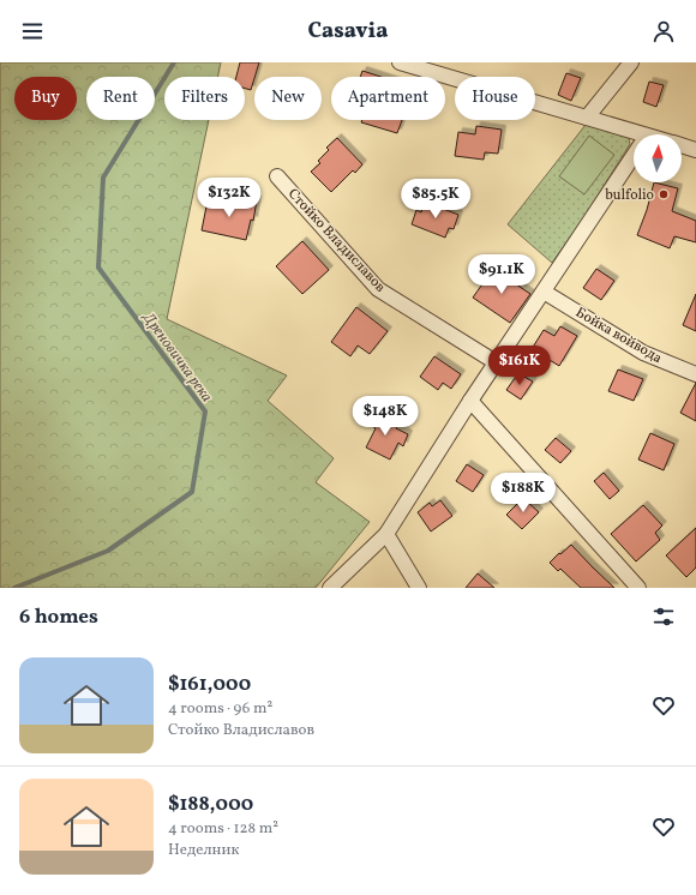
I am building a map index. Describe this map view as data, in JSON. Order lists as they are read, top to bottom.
{
  "streets": {
    "street": ["Стойко Владиславов", "Бойка войвода"]
  },
  "water": ["Дреновичка река"],
  "places": ["bulfolio"],
  "north": "top",
  "page": {
    "header": "Casavia",
    "chip": [
      "Buy",
      "Rent",
      "Filters",
      "New",
      "Apartment",
      "House"
    ],
    "price": [
      "$132K",
      "$85.5K",
      "$91.1K",
      "$161K",
      "$148K",
      "$188K"
    ],
    "heading": "6 homes",
    "list": [
      {
        "name": "$161,000",
        "note": "4 rooms · 96 m² · Стойко Владиславов"
      },
      {
        "name": "$188,000",
        "note": "4 rooms · 128 m² · Неделник"
      }
    ]
  }
}
